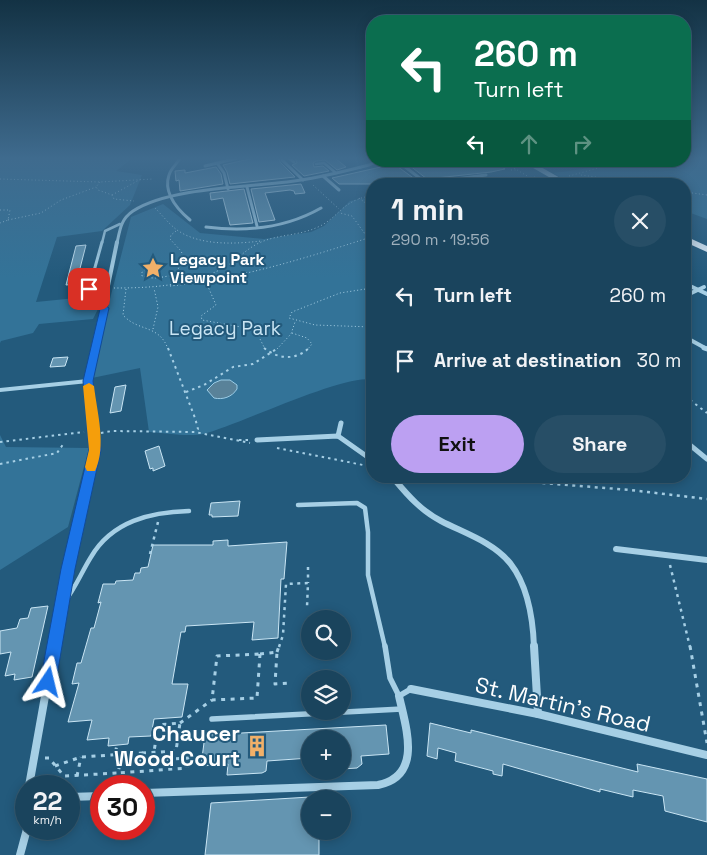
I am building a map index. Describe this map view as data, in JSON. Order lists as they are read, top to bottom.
{
  "streets": {
    "street": ["St. Martin's Road"]
  },
  "parks": ["Legacy Park"],
  "places": {
    "place": ["Legacy Park Viewpoint"],
    "building": ["Chaucer Wood Court"]
  },
  "page": {
    "turn": ["260 m", "Turn left"],
    "heading": ["1 min", "290 m · 19:56"],
    "list": [
      {
        "name": "Turn left",
        "value": "260 m"
      },
      {
        "name": "Arrive at destination",
        "value": "30 m"
      }
    ],
    "buttons": ["Exit", "Share"],
    "map_buttons": ["+", "−"],
    "speed": "22 km/h",
    "limit": "30"
  }
}
